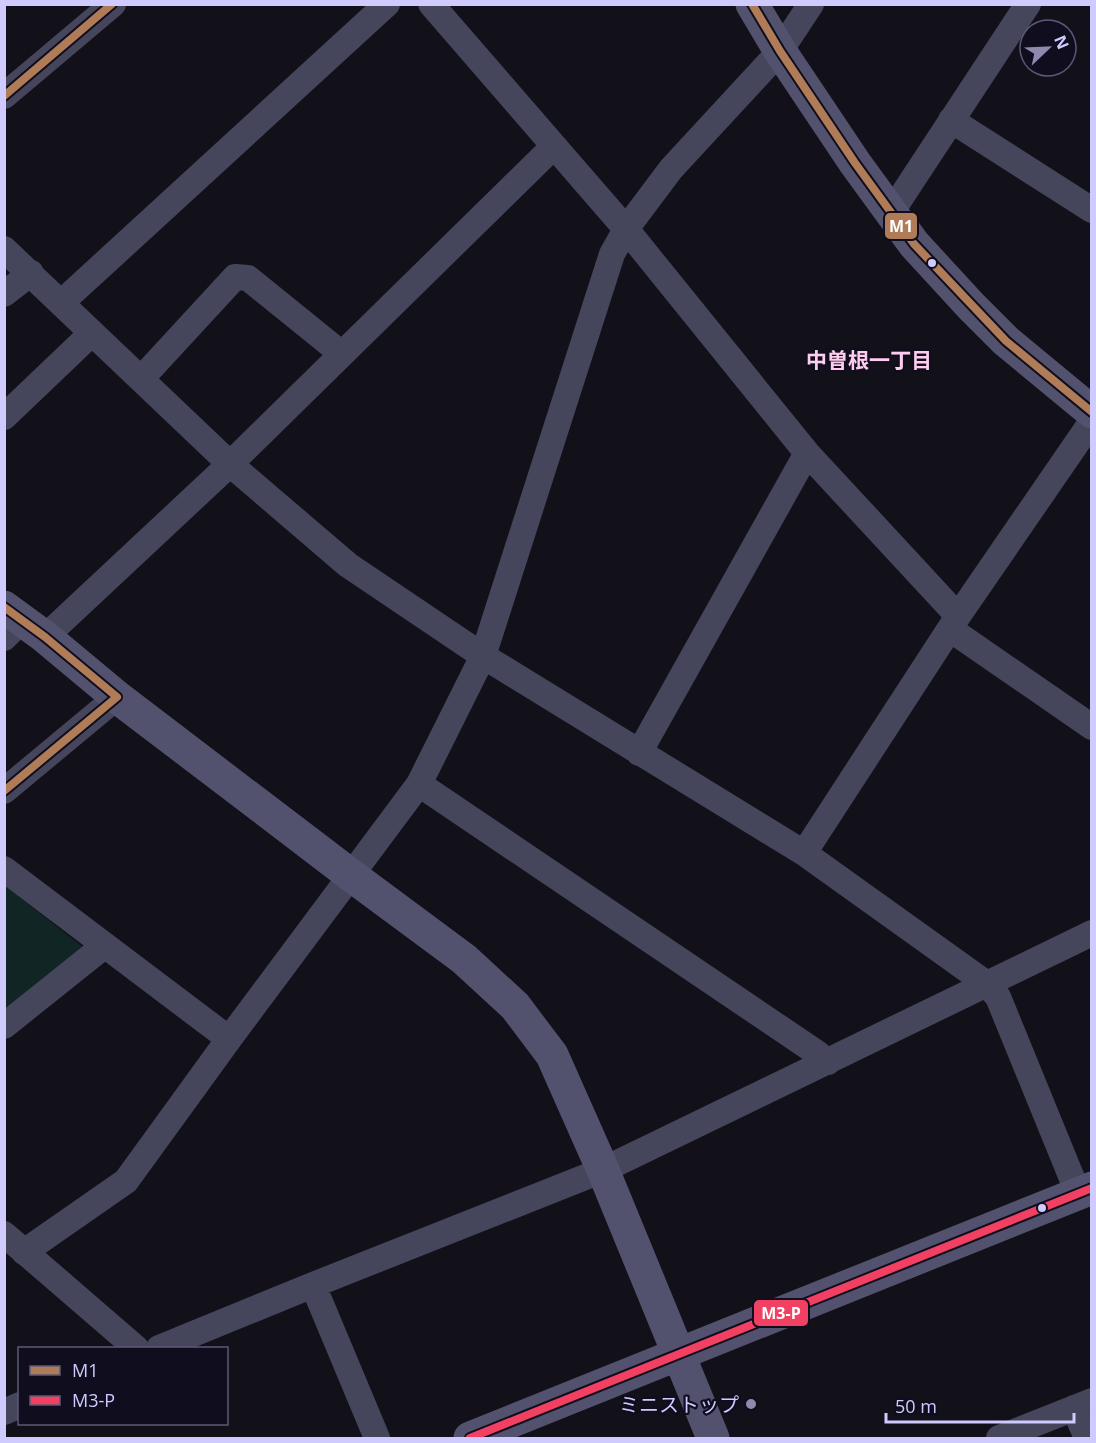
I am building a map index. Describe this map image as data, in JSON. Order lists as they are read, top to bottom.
{
  "districts": ["中曽根一丁目"],
  "places": ["ミニストップ"],
  "lines": ["transit line M1", "transit line M3-P"],
  "legend": ["M1", "M3-P"],
  "scale_bar": "50 m",
  "north": "top right"
}
